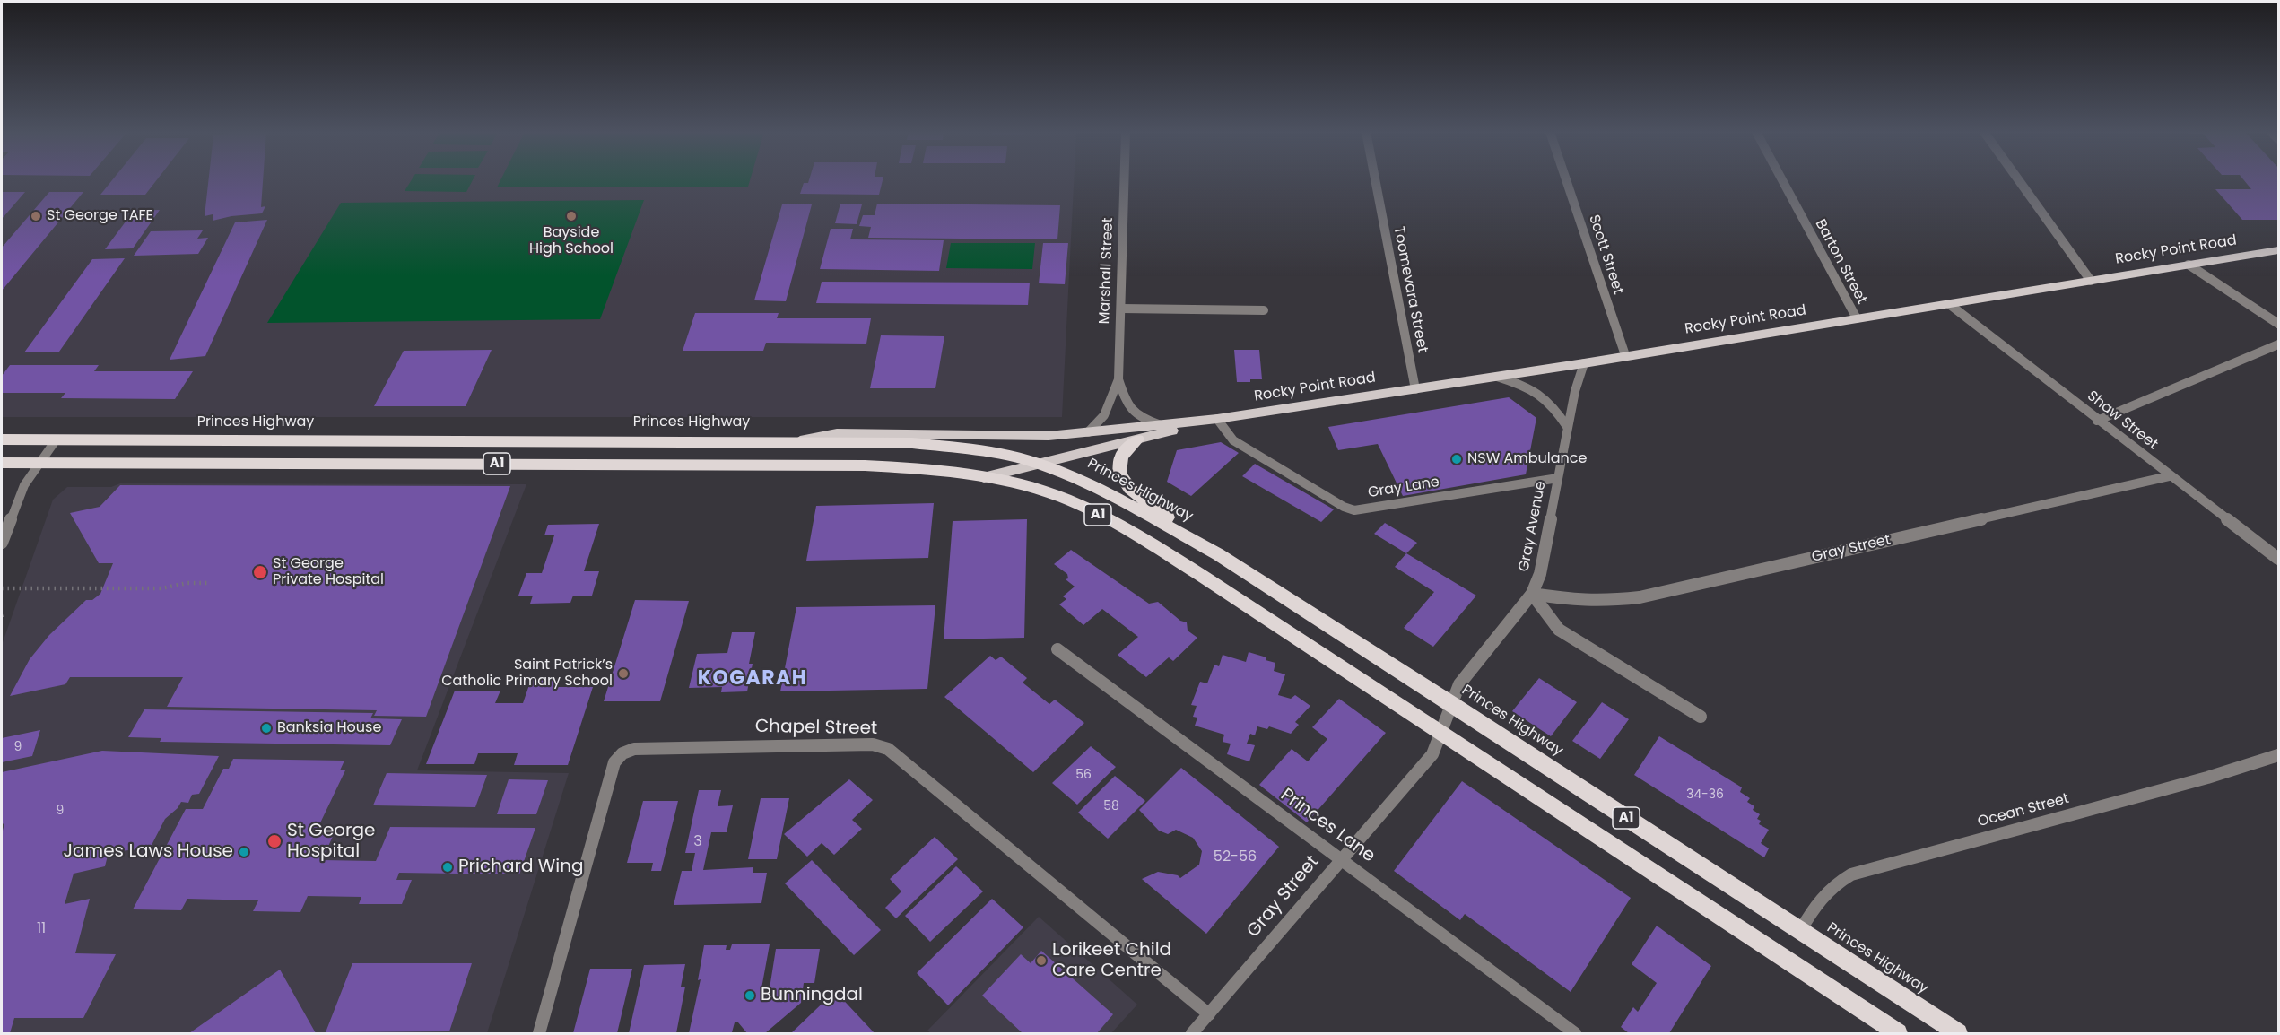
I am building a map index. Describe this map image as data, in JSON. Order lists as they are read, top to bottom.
{
  "streets": {
    "highway": ["Princes Highway", "A1"],
    "main road": ["Rocky Point Road"],
    "street": [
      "Scott Street",
      "Barton Street",
      "Marshall Street",
      "Toomevara Street",
      "Shaw Street",
      "Gray Lane",
      "Gray Avenue",
      "Gray Street",
      "Chapel Street",
      "Ocean Street",
      "Princes Lane"
    ]
  },
  "crossings": [
    ["Rocky Point Road", "Scott Street"],
    ["Rocky Point Road", "Barton Street"],
    ["Rocky Point Road", "Marshall Street"],
    ["Rocky Point Road", "Toomevara Street"],
    ["Rocky Point Road", "Shaw Street"],
    ["Rocky Point Road", "Princes Highway"],
    ["Rocky Point Road", "A1"],
    ["Rocky Point Road", "Gray Lane"],
    ["Rocky Point Road", "Gray Avenue"],
    ["Shaw Street", "Gray Street"],
    ["Princes Highway", "Gray Avenue"],
    ["Princes Highway", "Gray Street"],
    ["Princes Highway", "Ocean Street"],
    ["A1", "Gray Street"],
    ["Gray Lane", "Gray Avenue"],
    ["Gray Avenue", "Gray Street"],
    ["Gray Street", "Chapel Street"],
    ["Gray Street", "Princes Lane"]
  ],
  "districts": ["KOGARAH"],
  "places": [
    "St George TAFE",
    "Bayside High School",
    "NSW Ambulance",
    "St George Private Hospital",
    "Saint Patrick’s Catholic Primary School",
    "Banksia House",
    "St George Hospital",
    "James Laws House",
    "Prichard Wing",
    "Lorikeet Child Care Centre",
    "Bunningdal"
  ],
  "house_numbers": [
    "9",
    "56",
    "34-36",
    "58",
    "9",
    "3",
    "52-56",
    "11"
  ]
}
